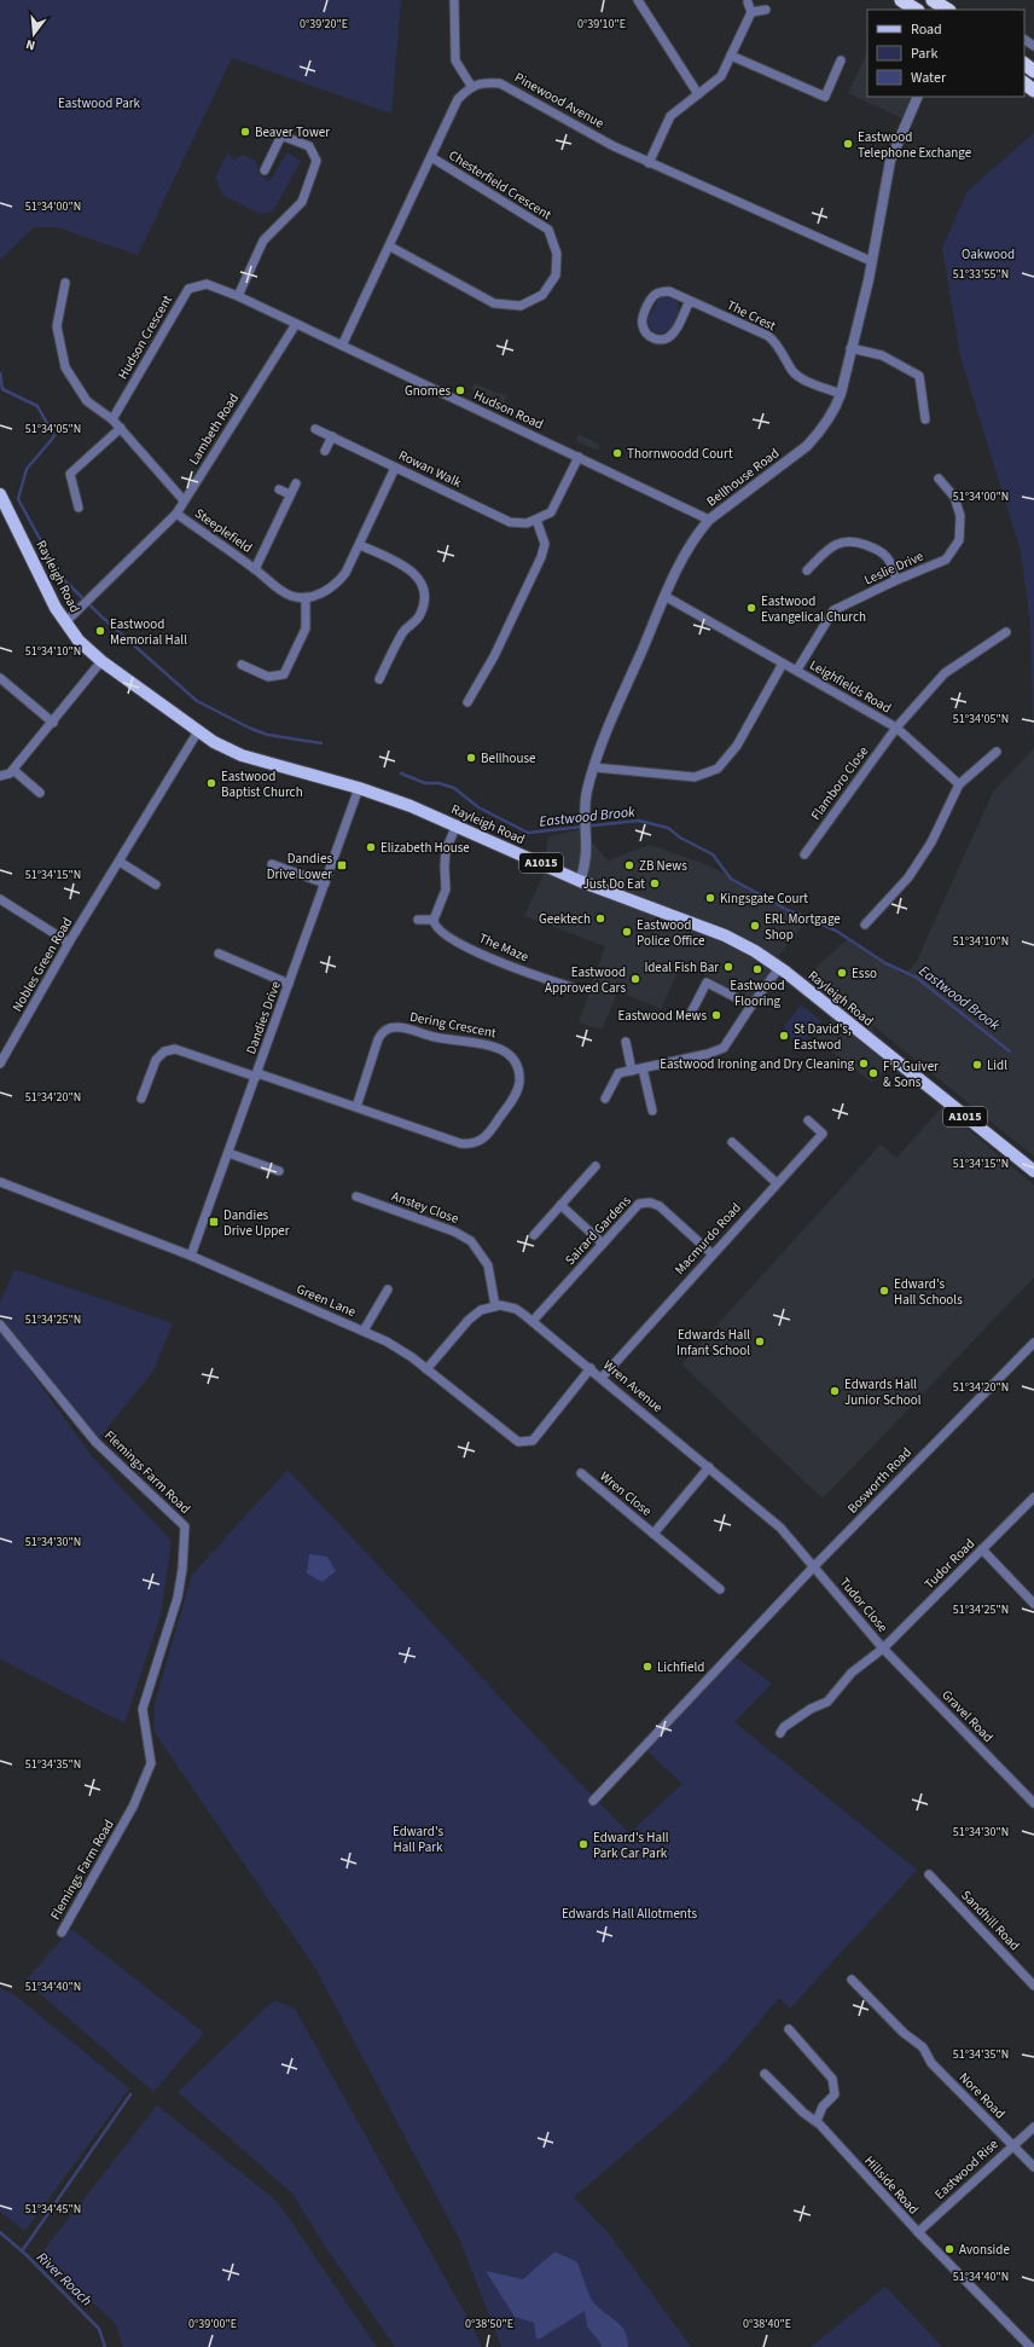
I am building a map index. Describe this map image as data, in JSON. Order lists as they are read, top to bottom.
{
  "streets": {
    "main road": ["Rayleigh Road", "A1015"],
    "street": [
      "Pinewood Avenue",
      "Chesterfield Crescent",
      "The Crest",
      "Hudson Crescent",
      "Hudson Road",
      "Lambeth Road",
      "Rowan Walk",
      "Bellhouse Road",
      "Steeplefield",
      "Leslie Drive",
      "Leighfields Road",
      "Flamboro Close",
      "The Maze",
      "Nobles Green Road",
      "Dandies Drive",
      "Dering Crescent",
      "Anstey Close",
      "Sairard Gardens",
      "Macmurdo Road",
      "Green Lane",
      "Wren Avenue",
      "Flemings Farm Road",
      "Bosworth Road",
      "Wren Close",
      "Tudor Road",
      "Tudor Close",
      "Gravel Road",
      "Sandhill Road",
      "Nore Road",
      "Eastwood Rise",
      "Hillside Road"
    ]
  },
  "crossings": [
    ["Pinewood Avenue", "Bellhouse Road"],
    ["The Crest", "Bellhouse Road"],
    ["Hudson Crescent", "Hudson Road"],
    ["Hudson Crescent", "Lambeth Road"],
    ["Hudson Road", "Lambeth Road"],
    ["Hudson Road", "Bellhouse Road"],
    ["Lambeth Road", "Steeplefield"],
    ["Lambeth Road", "Rayleigh Road"],
    ["Bellhouse Road", "Rayleigh Road"],
    ["Bellhouse Road", "Leighfields Road"],
    ["Leslie Drive", "Leighfields Road"],
    ["Rayleigh Road", "Nobles Green Road"],
    ["Rayleigh Road", "Dandies Drive"],
    ["Leighfields Road", "Flamboro Close"],
    ["Dandies Drive", "Dering Crescent"],
    ["Dandies Drive", "Green Lane"],
    ["Anstey Close", "Wren Avenue"],
    ["Sairard Gardens", "Macmurdo Road"],
    ["Sairard Gardens", "Wren Avenue"],
    ["Macmurdo Road", "Wren Avenue"],
    ["Green Lane", "Wren Avenue"],
    ["Wren Avenue", "Bosworth Road"],
    ["Wren Avenue", "Wren Close"],
    ["Wren Avenue", "Tudor Close"],
    ["Bosworth Road", "Tudor Close"],
    ["Tudor Road", "Tudor Close"],
    ["Tudor Road", "Gravel Road"],
    ["Tudor Close", "Gravel Road"],
    ["Nore Road", "Eastwood Rise"],
    ["Eastwood Rise", "Hillside Road"]
  ],
  "water": ["Eastwood Brook", "River Roach"],
  "parks": [
    "Eastwood Park",
    "Oakwood",
    "Edward's Hall Park",
    "Edwards Hall Allotments"
  ],
  "places": {
    "other": [
      "Beaver Tower",
      "Eastwood Telephone Exchange",
      "Gnomes",
      "Thornwoodd Court",
      "Eastwood Evangelical Church",
      "Eastwood Memorial Hall",
      "Bellhouse",
      "Eastwood Baptist Church",
      "Elizabeth House",
      "ZB News",
      "Just Do Eat",
      "Kingsgate Court",
      "Geektech",
      "ERL Mortgage Shop",
      "Eastwood Police Office",
      "Ideal Fish Bar",
      "Eastwood Flooring",
      "Esso",
      "Eastwood Approved Cars",
      "Eastwood Mews",
      "St David's, Eastwod",
      "Eastwood Ironing and Dry Cleaning",
      "Lidl",
      "F P Guiver & Sons",
      "Edward's Hall Schools",
      "Edwards Hall Infant School",
      "Edwards Hall Junior School",
      "Lichfield",
      "Edward's Hall Park Car Park",
      "Avonside"
    ],
    "transit": ["Dandies Drive Lower", "Dandies Drive Upper"]
  },
  "legend": ["Road", "Park", "Water"],
  "north": "bottom",
  "coordinates": [
    "0°39'20\"E",
    "0°39'10\"E",
    "51°34'00\"N",
    "51°33'55\"N",
    "51°34'05\"N",
    "51°34'10\"N",
    "51°34'15\"N",
    "51°34'20\"N",
    "51°34'25\"N",
    "51°34'30\"N",
    "51°34'35\"N",
    "51°34'40\"N",
    "51°34'45\"N",
    "0°39'00\"E",
    "0°38'50\"E",
    "0°38'40\"E"
  ]
}
